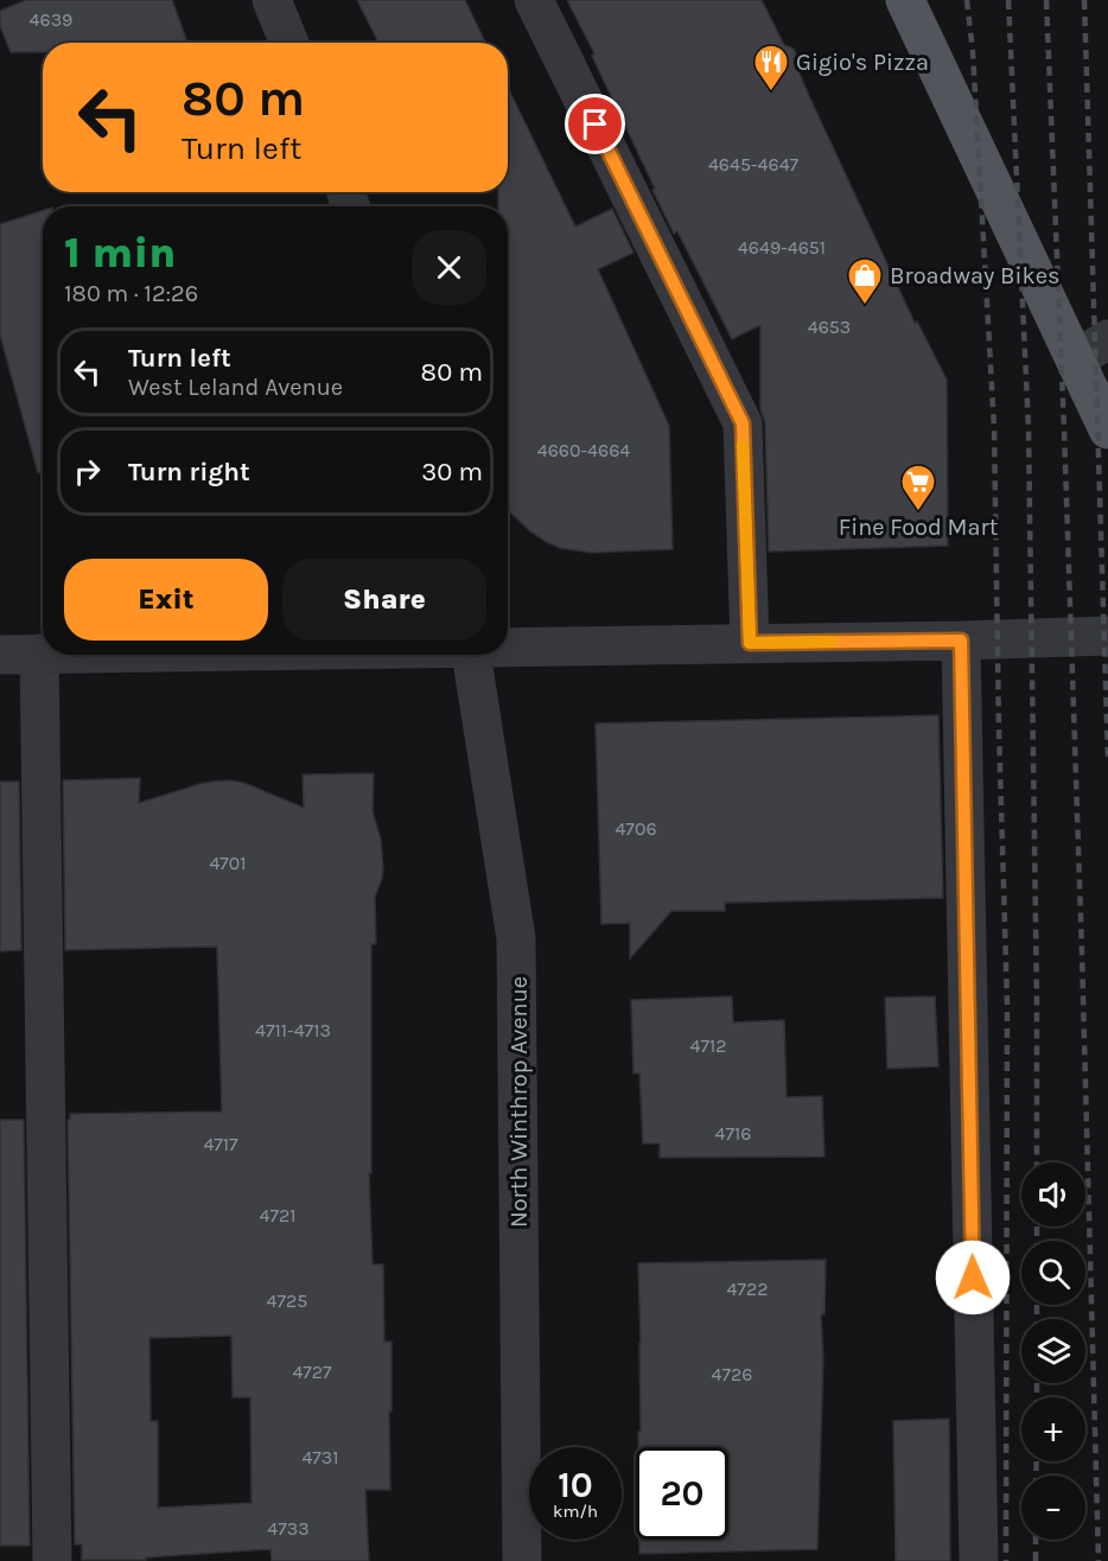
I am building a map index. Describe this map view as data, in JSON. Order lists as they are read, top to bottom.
{
  "streets": {
    "street": ["North Winthrop Avenue"]
  },
  "places": {
    "restaurant": ["Gigio's Pizza"],
    "shop": ["Broadway Bikes"],
    "supermarket": ["Fine Food Mart"]
  },
  "house_numbers": [
    "4639",
    "4645-4647",
    "4649-4651",
    "4653",
    "4660-4664",
    "4706",
    "4701",
    "4711-4713",
    "4712",
    "4716",
    "4717",
    "4721",
    "4722",
    "4725",
    "4727",
    "4726",
    "4731",
    "4733"
  ],
  "page": {
    "turn": ["80 m", "Turn left"],
    "heading": ["1 min", "180 m · 12:26"],
    "list": [
      {
        "name": "Turn left",
        "note": "West Leland Avenue",
        "value": "80 m"
      },
      {
        "name": "Turn right",
        "value": "30 m"
      }
    ],
    "buttons": ["Exit", "Share"],
    "map_buttons": ["+", "−"],
    "speed": "10 km/h",
    "limit": "20"
  }
}
